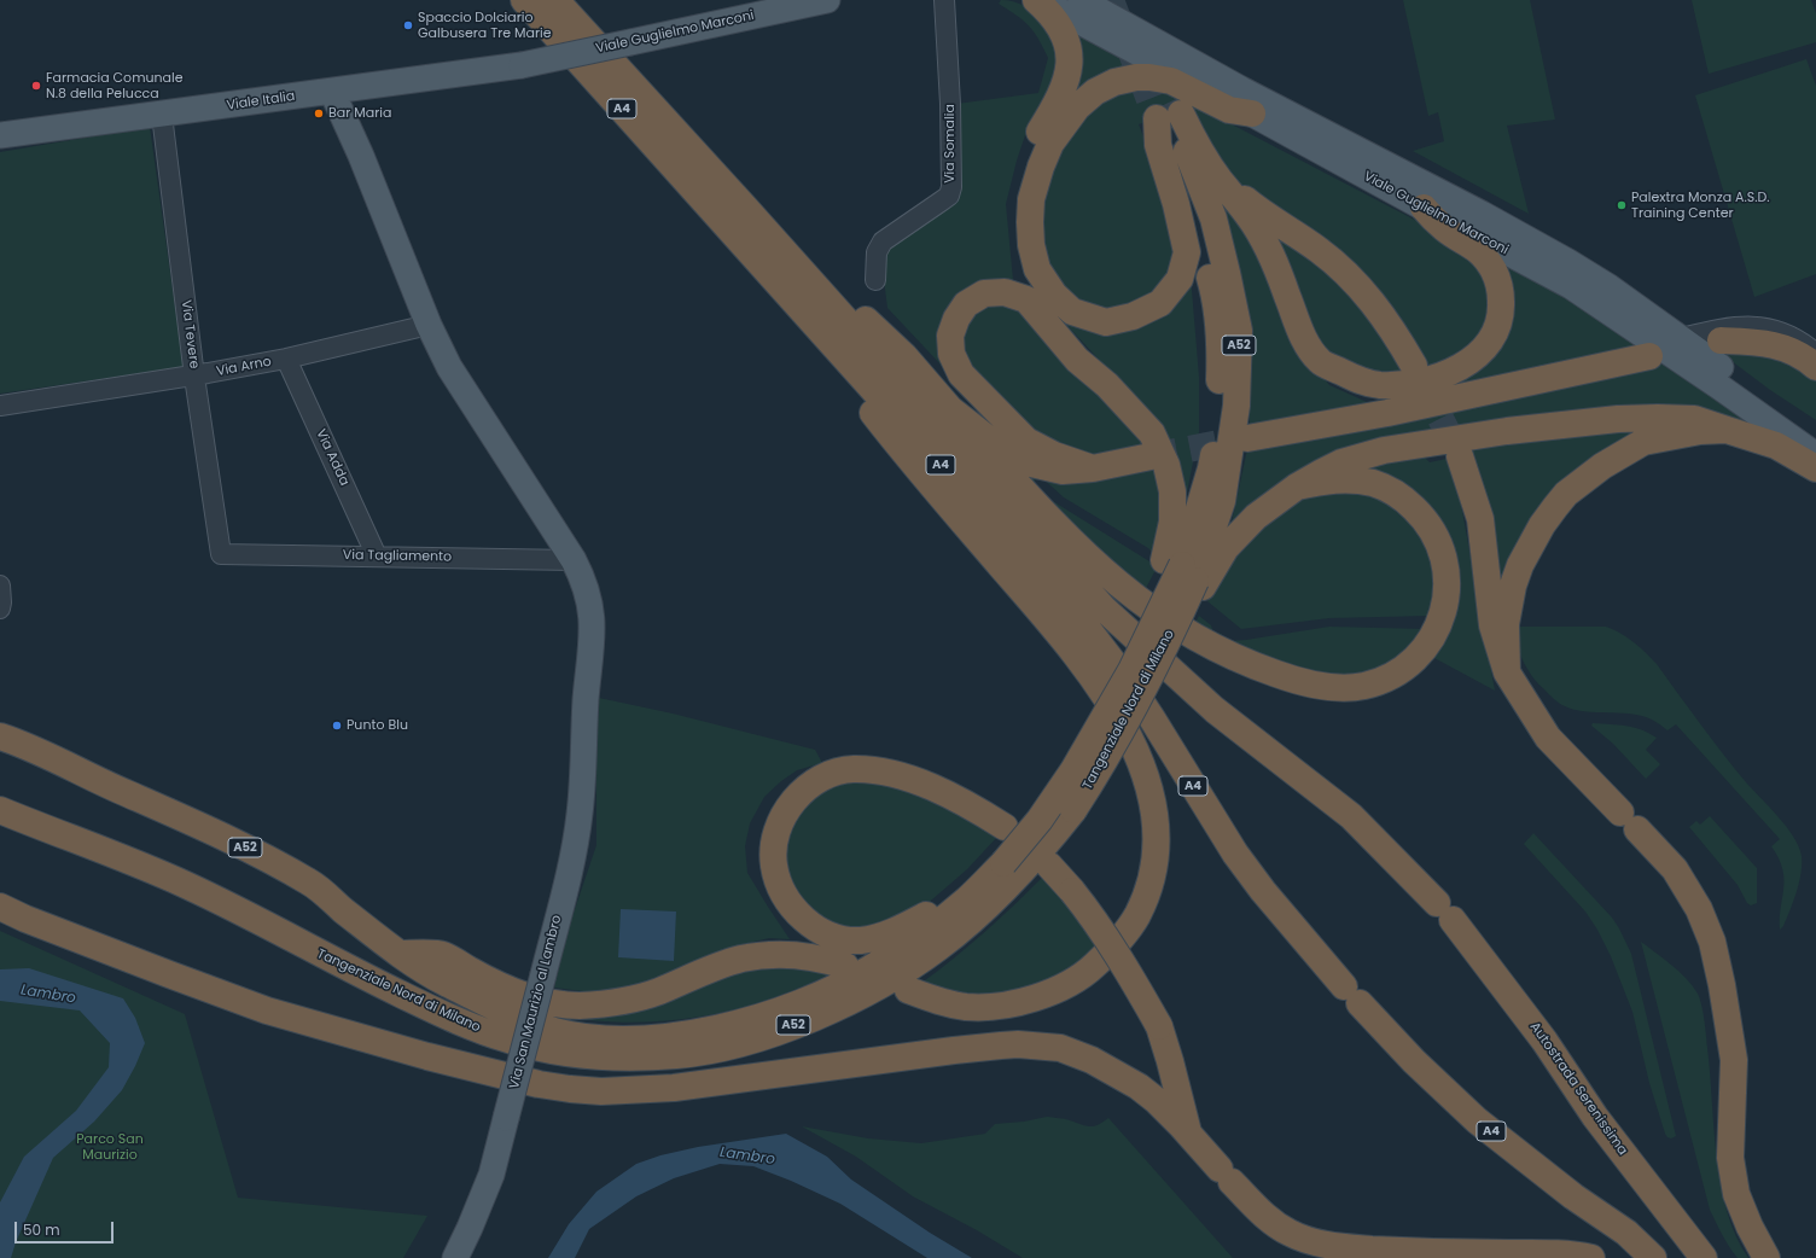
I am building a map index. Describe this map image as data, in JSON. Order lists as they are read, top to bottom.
{
  "streets": {
    "highway": [
      "A4",
      "A52",
      "Tangenziale Nord di Milano",
      "Autostrada Serenissima"
    ],
    "main road": ["Viale Guglielmo Marconi", "Viale Italia", "Via San Maurizio al Lambro"],
    "street": [
      "Via Somalia",
      "Via Tevere",
      "Via Arno",
      "Via Adda",
      "Via Tagliamento"
    ]
  },
  "crossings": [
    ["Viale Guglielmo Marconi", "Viale Italia"],
    ["Viale Italia", "Via Tevere"],
    ["A4", "Autostrada Serenissima"],
    ["Via Tevere", "Via Arno"],
    ["Via Tevere", "Via Tagliamento"],
    ["Via Arno", "Via Adda"],
    ["Via Arno", "Via San Maurizio al Lambro"],
    ["Via Adda", "Via Tagliamento"],
    ["Via Tagliamento", "Via San Maurizio al Lambro"]
  ],
  "water": ["Lambro"],
  "parks": ["Parco San Maurizio"],
  "places": [
    "Spaccio Dolciario Galbusera Tre Marie",
    "Farmacia Comunale N.8 della Pelucca",
    "Bar Maria",
    "Palextra Monza A.S.D. Training Center",
    "Punto Blu"
  ],
  "scale_bar": "50 m"
}
